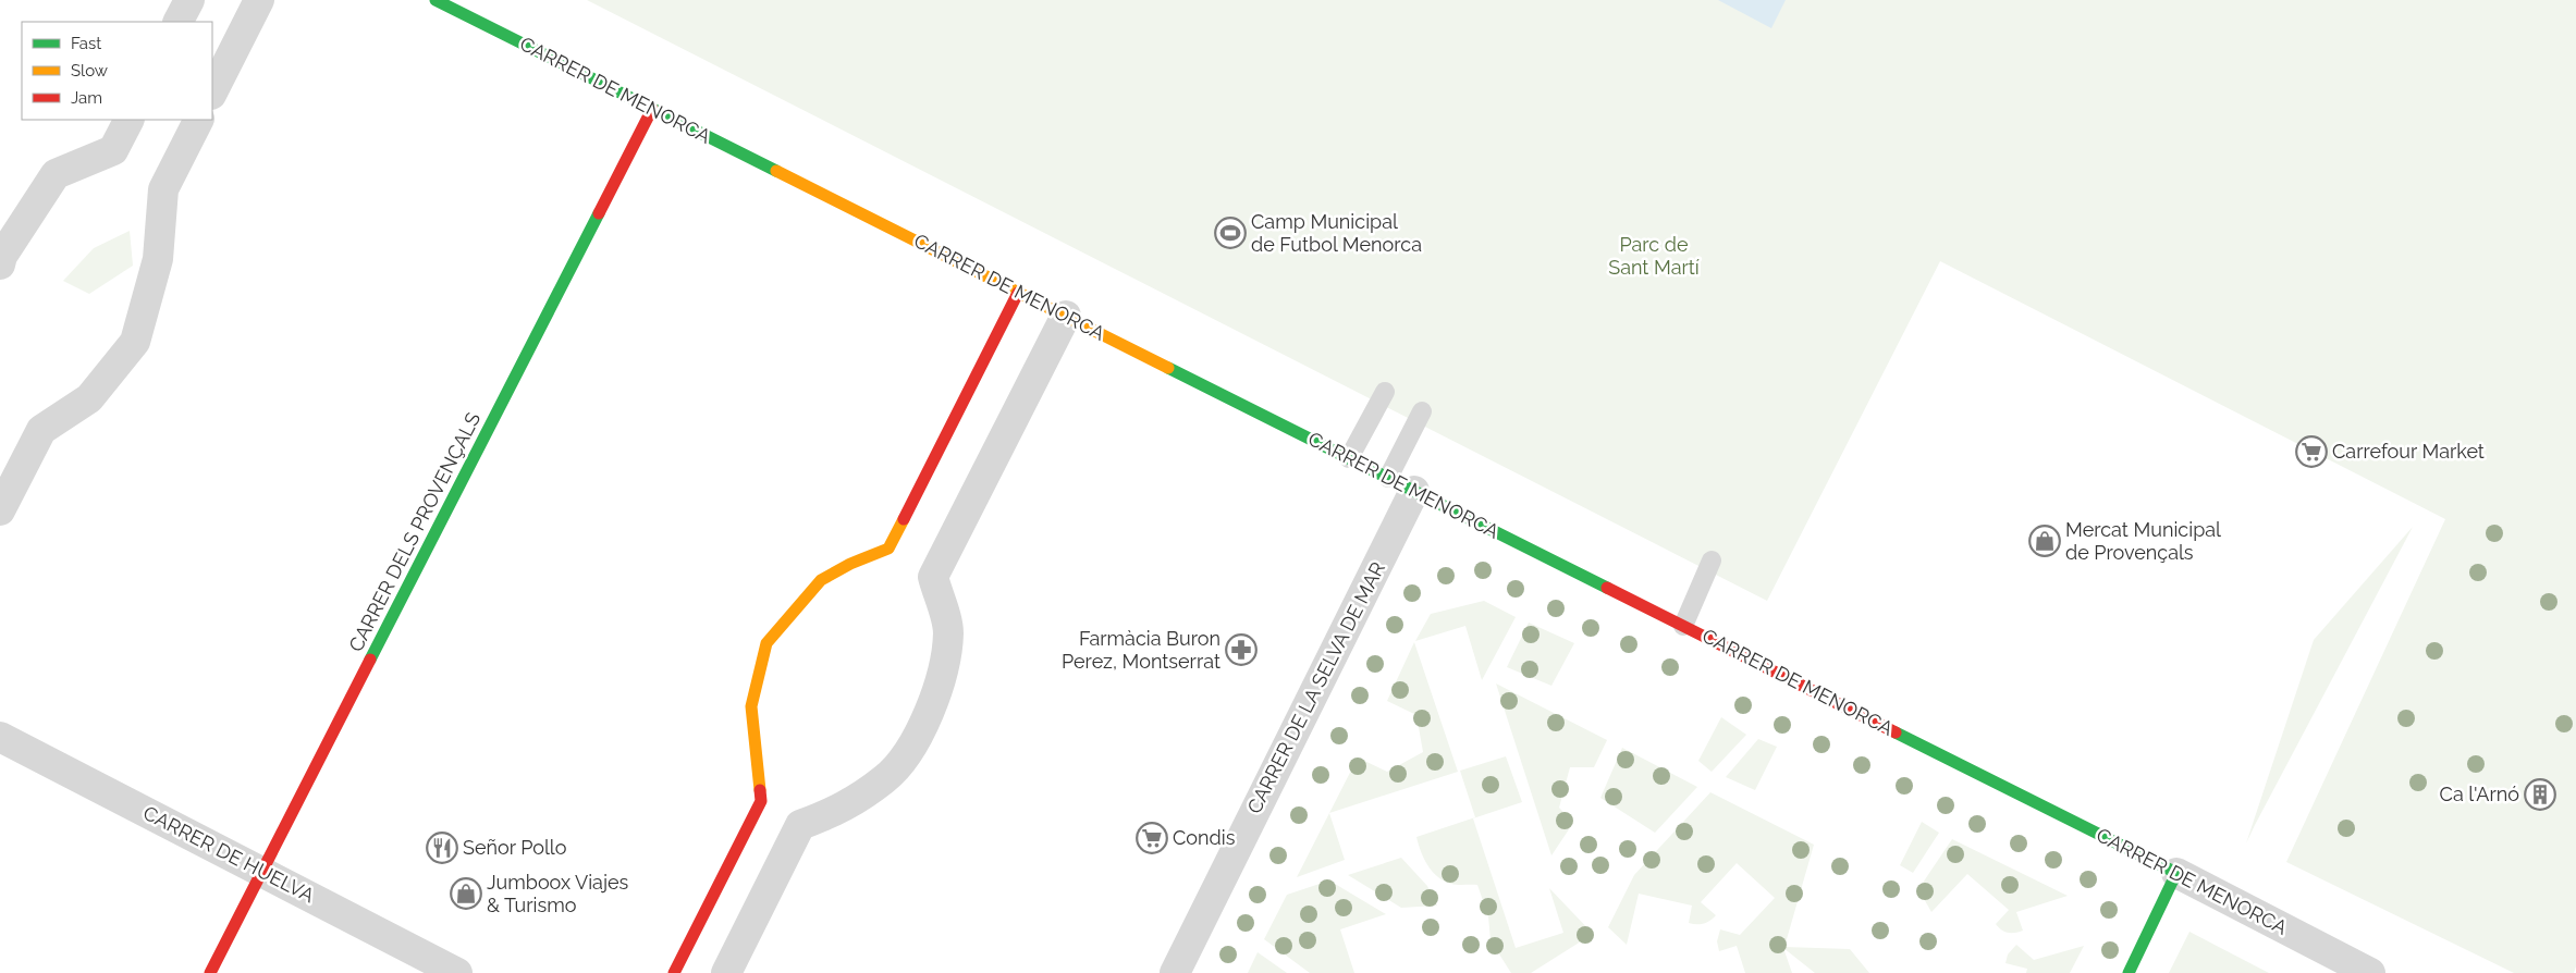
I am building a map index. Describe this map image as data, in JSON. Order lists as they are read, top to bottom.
{
  "streets": {
    "street": [
      "CARRER DE MENORCA",
      "CARRER DELS PROVENÇALS",
      "CARRER DE LA SELVA DE MAR",
      "CARRER DE HUELVA"
    ]
  },
  "crossings": [
    ["CARRER DE MENORCA", "CARRER DELS PROVENÇALS"],
    ["CARRER DE MENORCA", "CARRER DE LA SELVA DE MAR"],
    ["CARRER DELS PROVENÇALS", "CARRER DE HUELVA"]
  ],
  "parks": ["Parc de Sant Martí"],
  "places": {
    "sports": ["Camp Municipal de Futbol Menorca"],
    "supermarket": ["Carrefour Market", "Condis"],
    "shop": ["Mercat Municipal de Provençals", "Jumboox Viajes & Turismo"],
    "pharmacy": ["Farmàcia Buron Perez, Montserrat"],
    "building": ["Ca l'Arnó"],
    "restaurant": ["Señor Pollo"]
  },
  "legend": ["Fast", "Slow", "Jam"]
}
